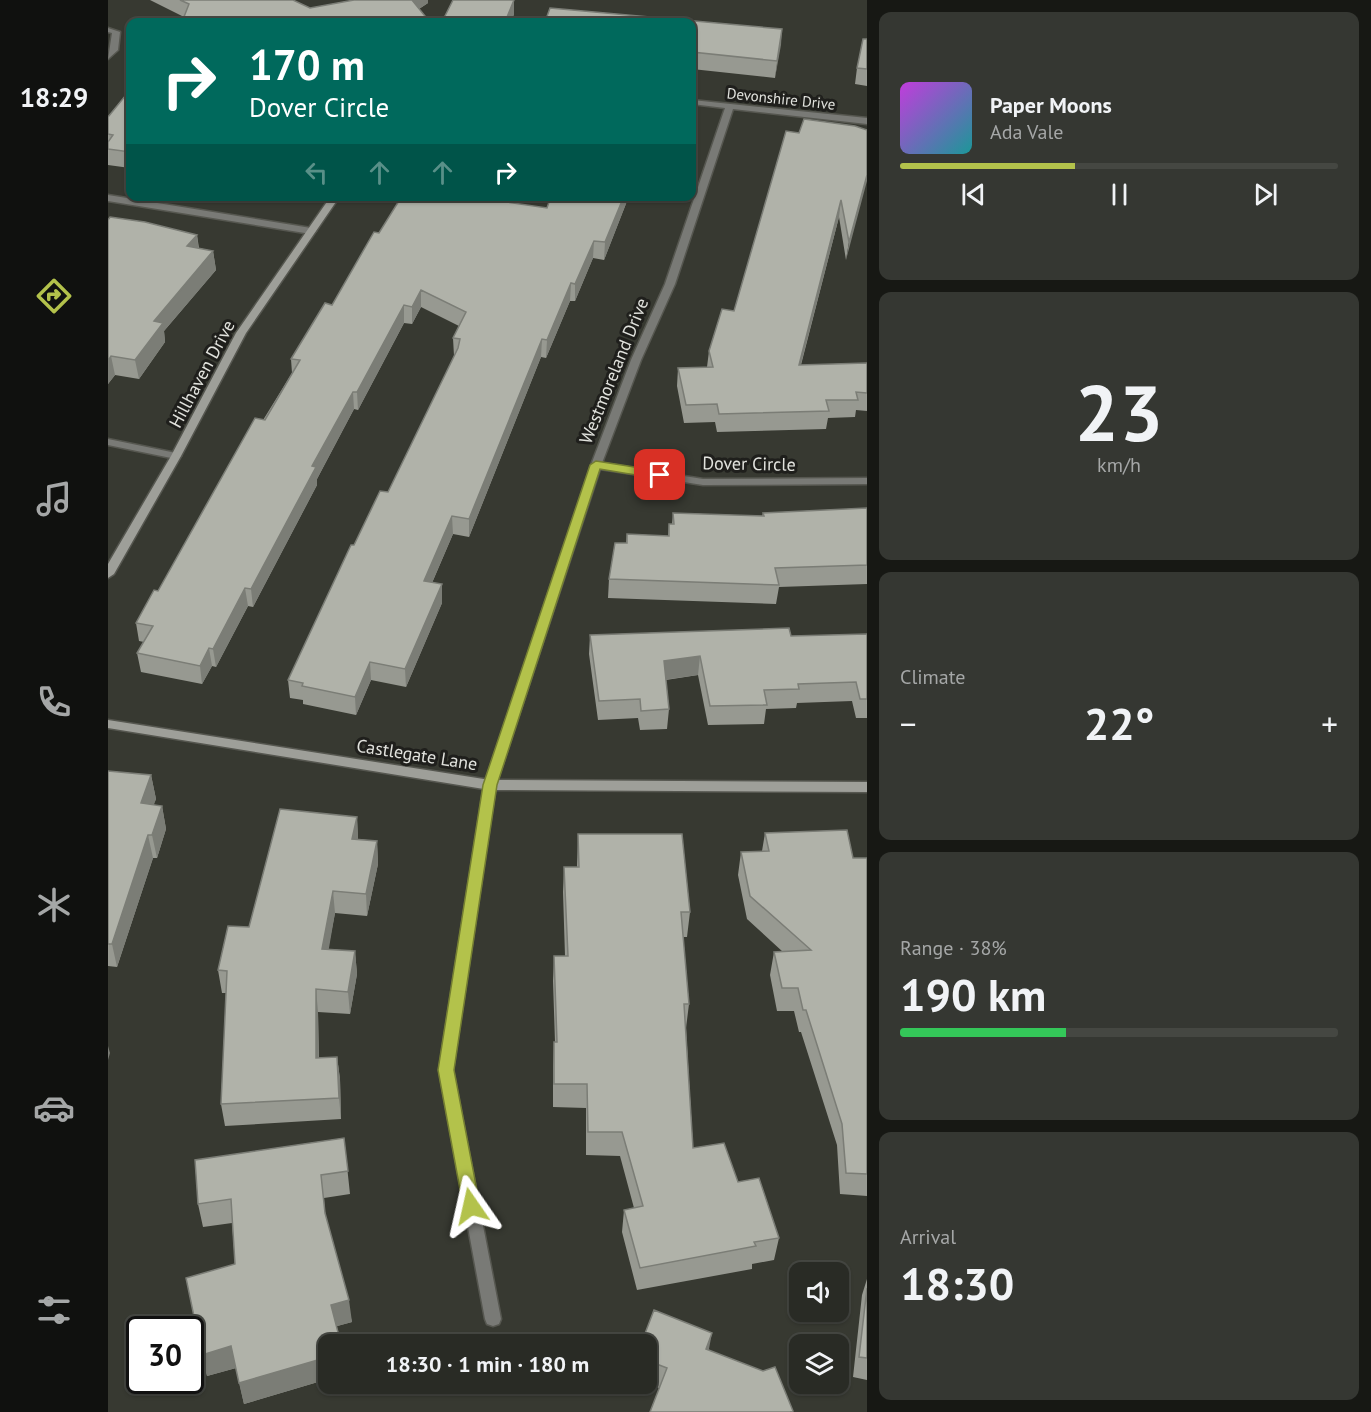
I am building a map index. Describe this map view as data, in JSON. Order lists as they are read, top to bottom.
{
  "streets": {
    "street": [
      "Devonshire Drive",
      "Westmoreland Drive",
      "Hillhaven Drive",
      "Dover Circle",
      "Castlegate Lane"
    ]
  },
  "crossings": [
    ["Devonshire Drive", "Westmoreland Drive"],
    ["Westmoreland Drive", "Dover Circle"],
    ["Westmoreland Drive", "Castlegate Lane"]
  ],
  "page": {
    "tabs": "18:29",
    "turn": ["170 m", "Dover Circle"],
    "song": ["Paper Moons", "Ada Vale"],
    "tile": [
      ["23", "km/h"],
      "Climate",
      ["Range · 38%", "190 km"],
      ["Arrival", "18:30"]
    ],
    "heat": ["−", "22°", "+"],
    "limit": "30",
    "trip": "18:30 · 1 min · 180 m"
  }
}
